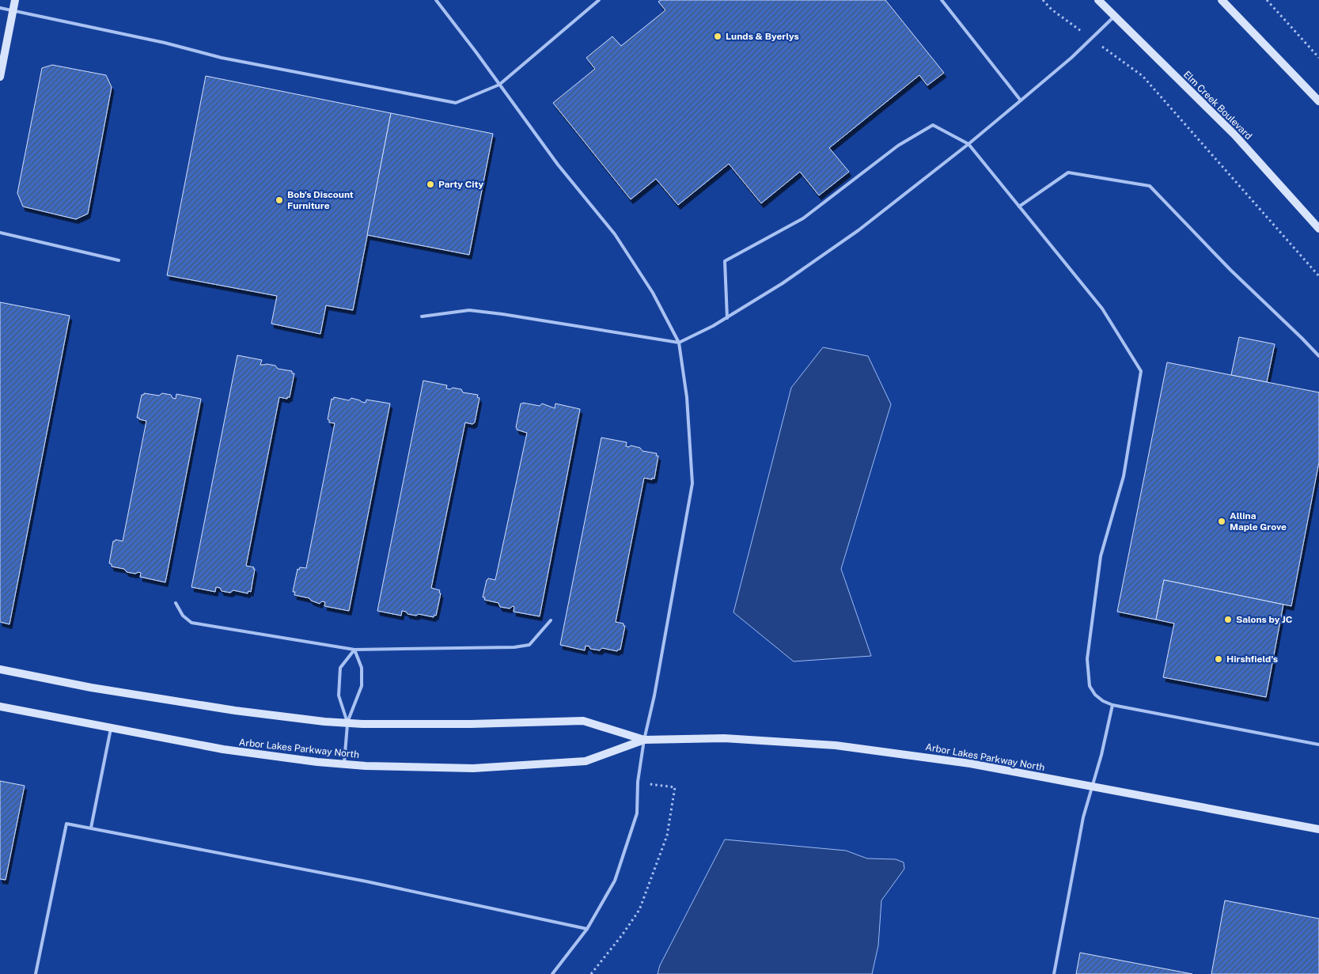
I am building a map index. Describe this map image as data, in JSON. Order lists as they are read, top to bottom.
{
  "streets": {
    "street": ["Elm Creek Boulevard", "Arbor Lakes Parkway North"]
  },
  "places": [
    "Lunds & Byerlys",
    "Party City",
    "Bob's Discount Furniture",
    "Allina Maple Grove",
    "Salons by JC",
    "Hirshfield's"
  ]
}
